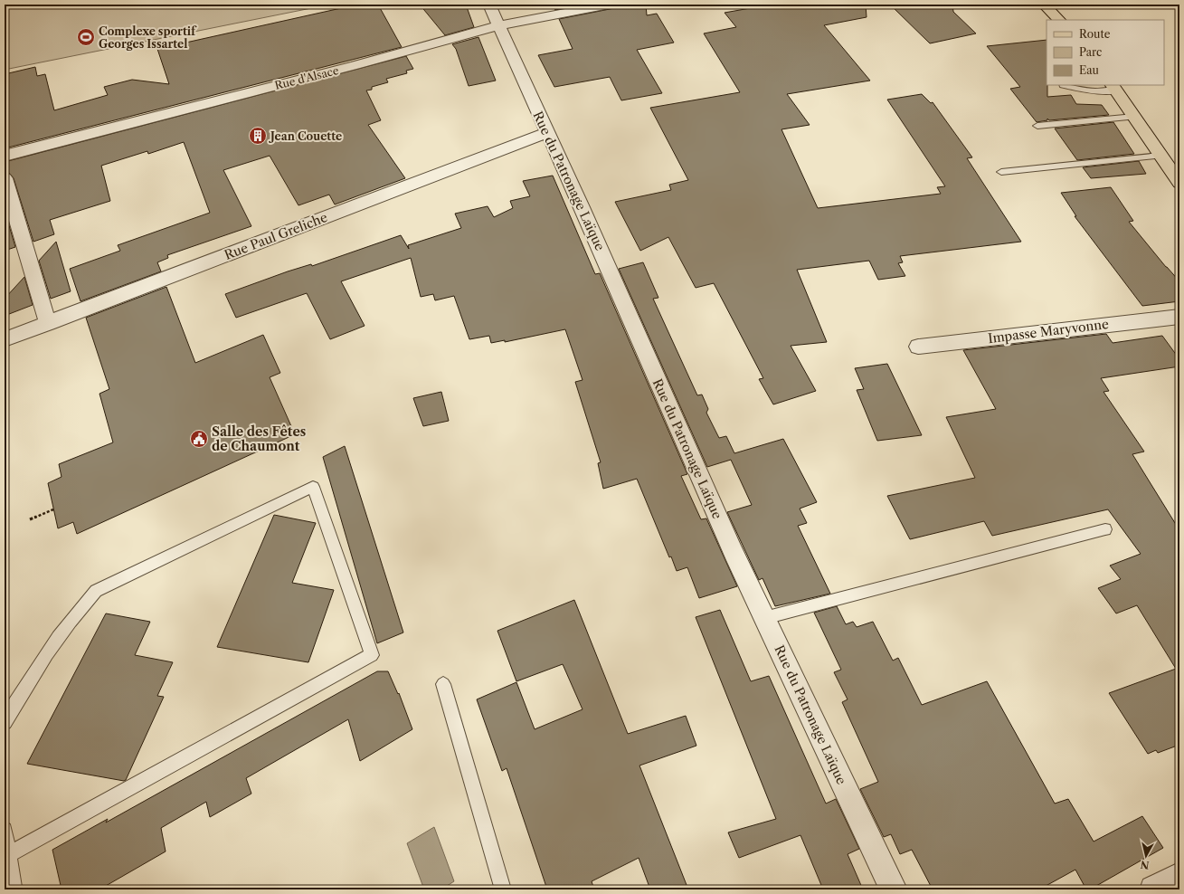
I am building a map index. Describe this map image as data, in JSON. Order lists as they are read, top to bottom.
{
  "streets": {
    "street": [
      "Rue d'Alsace",
      "Rue du Patronage Laïque",
      "Rue Paul Greliche",
      "Impasse Maryvonne"
    ]
  },
  "crossings": [
    ["Rue d'Alsace", "Rue du Patronage Laïque"],
    ["Rue du Patronage Laïque", "Rue Paul Greliche"]
  ],
  "places": {
    "sports": ["Complexe sportif Georges Issartel"],
    "building": ["Jean Couette"],
    "public building": ["Salle des Fêtes de Chaumont"]
  },
  "legend": ["Route", "Parc", "Eau"],
  "north": "bottom"
}
